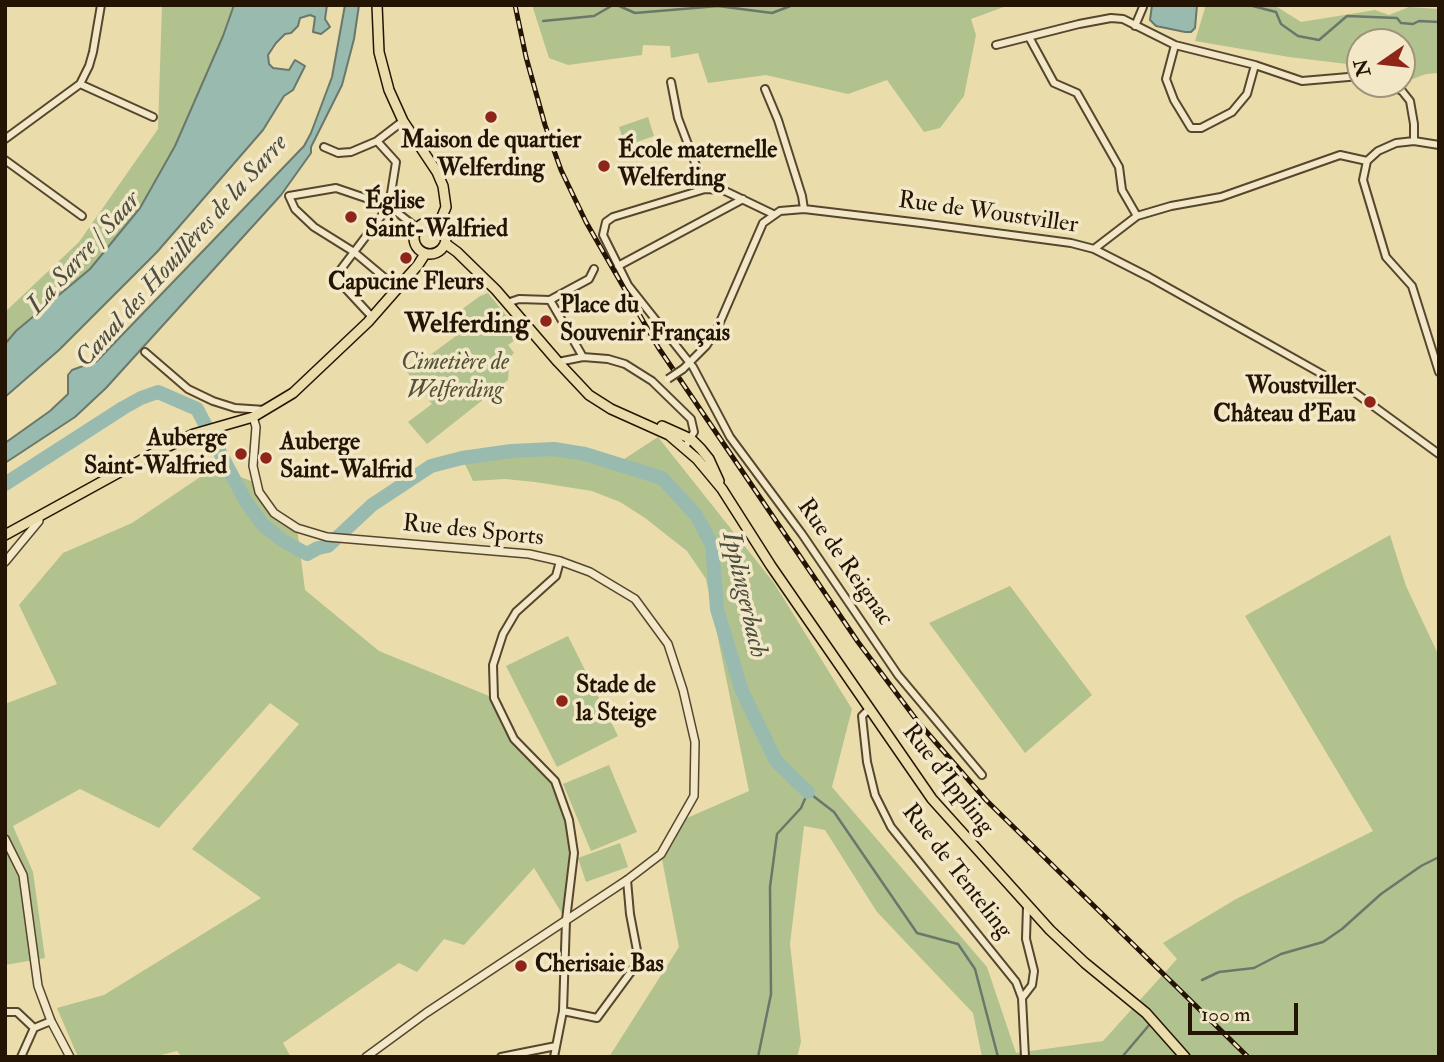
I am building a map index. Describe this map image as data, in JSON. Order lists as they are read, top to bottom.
{
  "streets": {
    "main road": ["Rue d'Ippling"],
    "street": [
      "Rue de Woustviller",
      "Rue des Sports",
      "Rue de Reignac",
      "Rue de Tenteling"
    ]
  },
  "crossings": [
    ["Rue d'Ippling", "Rue de Tenteling"]
  ],
  "districts": ["Welferding"],
  "water": ["Canal des Houillères de la Sarre", "La Sarre / Saar", "Ipplingerbach"],
  "parks": ["Cimetière de Welferding"],
  "places": [
    "Maison de quartier Welferding",
    "École maternelle Welferding",
    "Église Saint-Walfried",
    "Capucine Fleurs",
    "Place du Souvenir Français",
    "Woustviller Château d'Eau",
    "Auberge Saint-Walfried",
    "Auberge Saint-Walfrid",
    "Stade de la Steige",
    "Cherisaie Bas"
  ],
  "scale_bar": "100 m",
  "north": "left"
}
